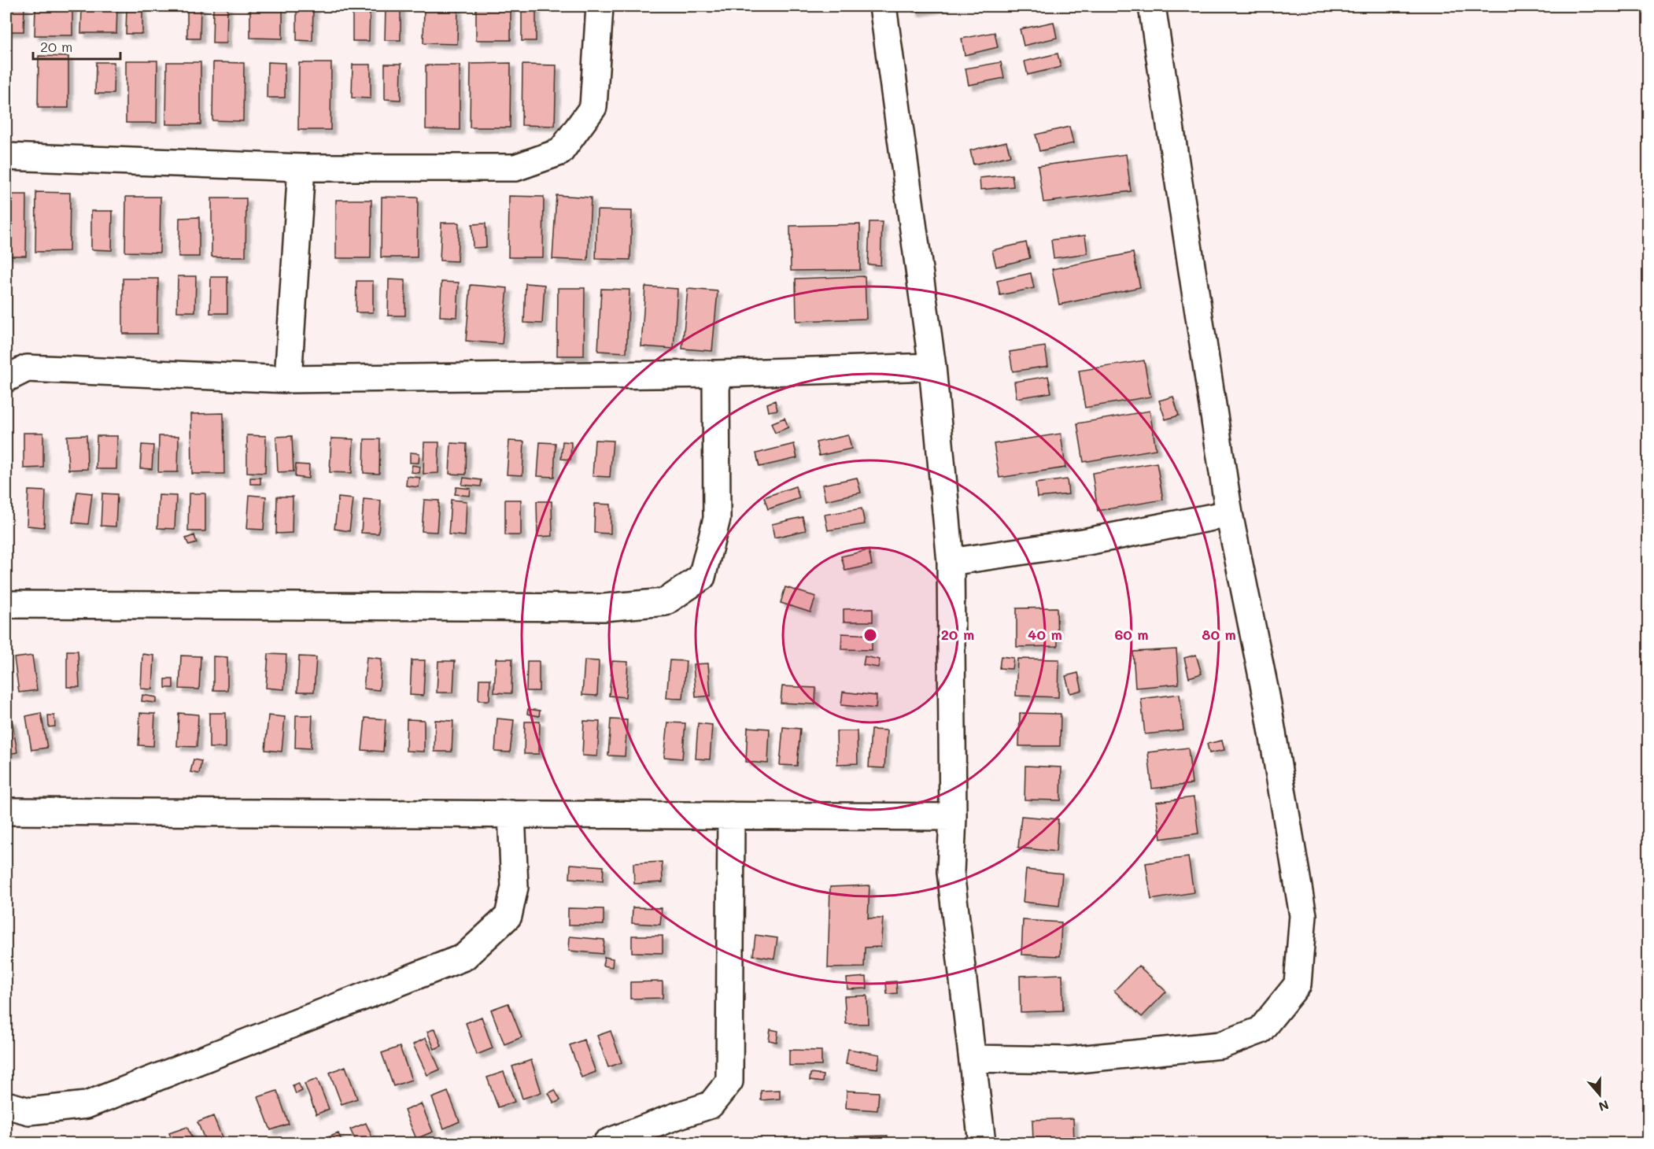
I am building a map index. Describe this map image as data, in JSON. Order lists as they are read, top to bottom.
{
  "scale_bar": "20 m",
  "north": "bottom",
  "rings": [
    "20 m",
    "40 m",
    "60 m",
    "80 m"
  ]
}
